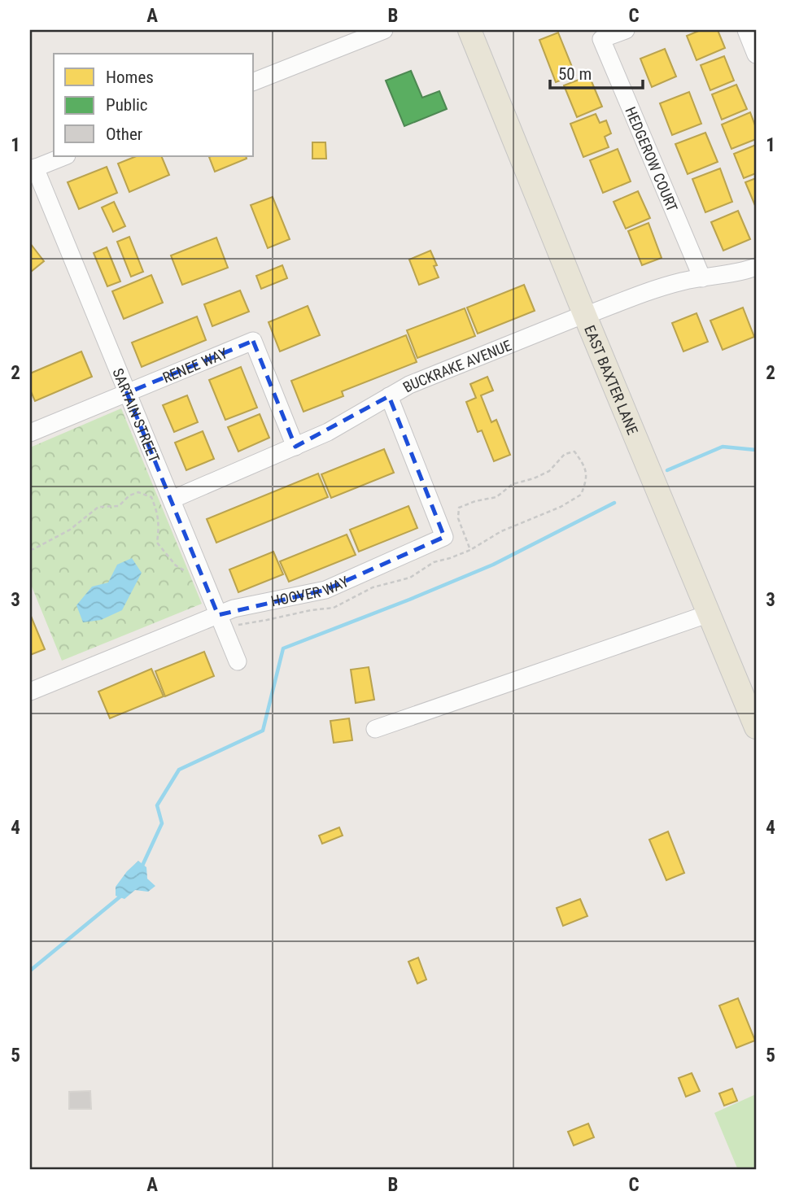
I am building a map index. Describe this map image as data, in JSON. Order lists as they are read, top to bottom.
{
  "streets": {
    "main road": ["EAST BAXTER LANE"],
    "street": [
      "HEDGEROW COURT",
      "RENEE WAY",
      "BUCKRAKE AVENUE",
      "SARTAIN STREET",
      "HOOVER WAY"
    ]
  },
  "crossings": [
    ["HEDGEROW COURT", "BUCKRAKE AVENUE"],
    ["RENEE WAY", "BUCKRAKE AVENUE"],
    ["RENEE WAY", "SARTAIN STREET"],
    ["BUCKRAKE AVENUE", "EAST BAXTER LANE"],
    ["BUCKRAKE AVENUE", "SARTAIN STREET"],
    ["BUCKRAKE AVENUE", "HOOVER WAY"],
    ["SARTAIN STREET", "HOOVER WAY"]
  ],
  "legend": ["Homes", "Public", "Other"],
  "scale_bar": "50 m",
  "grid": {
    "columns": ["A", "B", "C"],
    "rows": [
      "1",
      "2",
      "3",
      "4",
      "5"
    ]
  }
}
